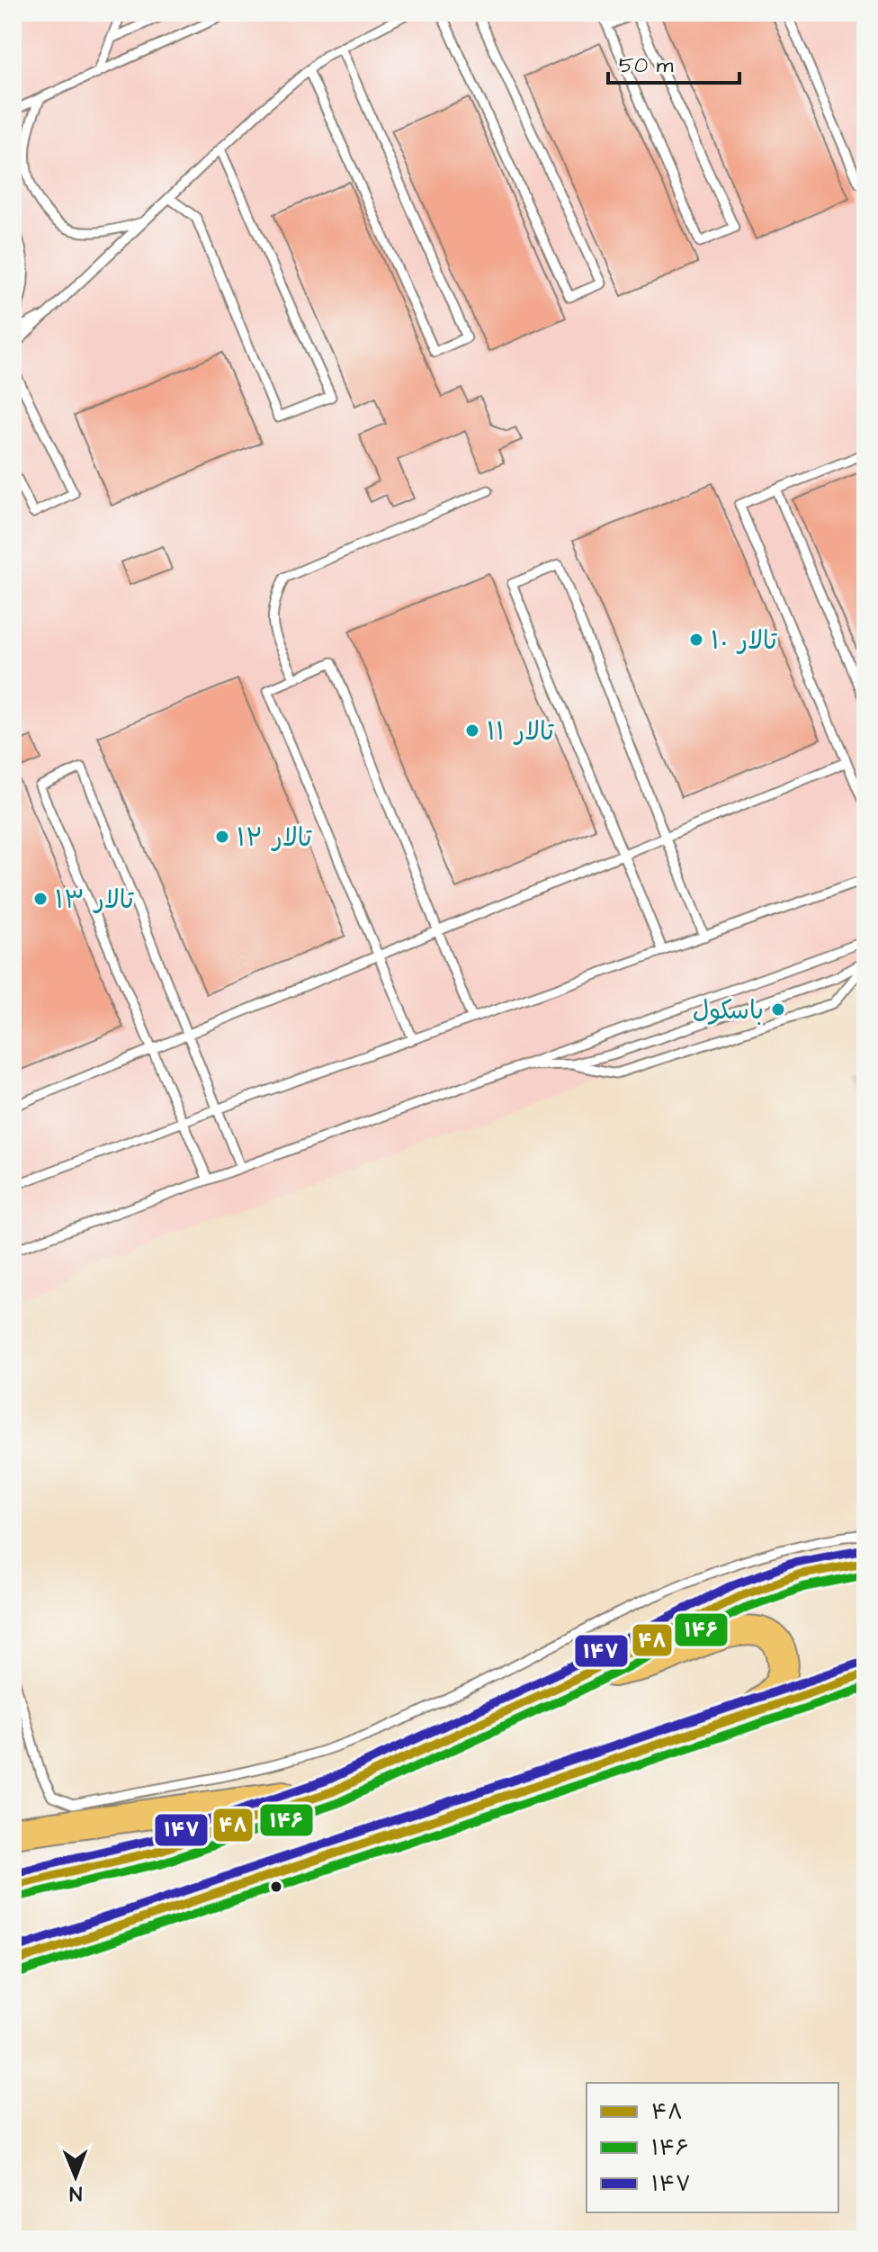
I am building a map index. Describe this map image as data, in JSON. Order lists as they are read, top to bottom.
{
  "places": [
    "تالار ۱۰",
    "تالار ۱۱",
    "تالار ۱۲",
    "تالار ۱۳",
    "باسكول"
  ],
  "lines": ["transit line ۱۴۷", "transit line ۴۸", "transit line ۱۴۶"],
  "legend": ["۴۸", "۱۴۶", "۱۴۷"],
  "scale_bar": "50 m",
  "north": "bottom"
}
